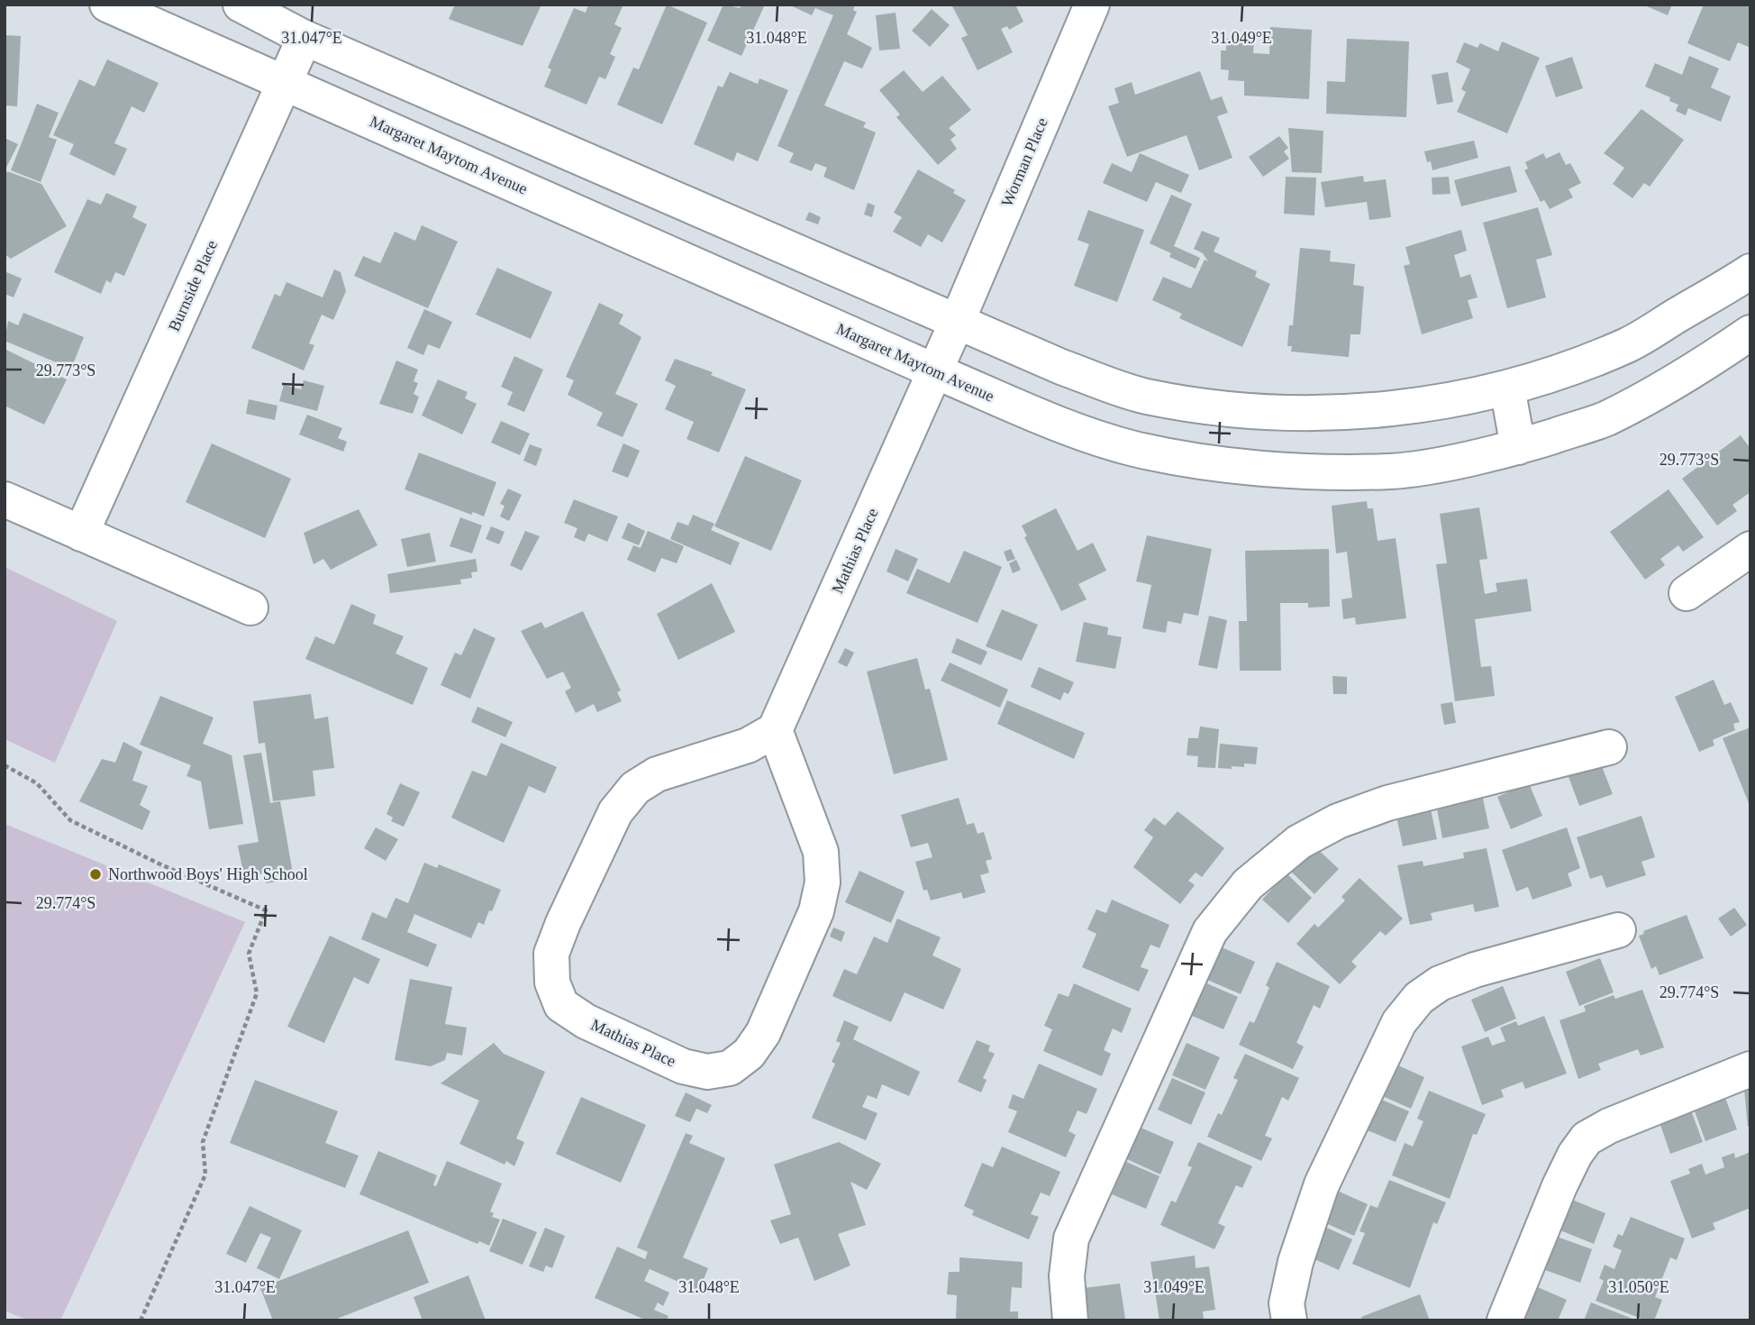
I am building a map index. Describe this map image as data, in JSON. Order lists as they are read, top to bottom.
{
  "streets": {
    "street": [
      "Margaret Maytom Avenue",
      "Worman Place",
      "Burnside Place",
      "Mathias Place"
    ]
  },
  "crossings": [
    ["Margaret Maytom Avenue", "Worman Place"],
    ["Margaret Maytom Avenue", "Burnside Place"],
    ["Margaret Maytom Avenue", "Mathias Place"],
    ["Worman Place", "Mathias Place"]
  ],
  "places": ["Northwood Boys' High School"],
  "coordinates": [
    "31.047°E",
    "31.048°E",
    "31.049°E",
    "29.773°S",
    "29.774°S",
    "31.050°E"
  ]
}
